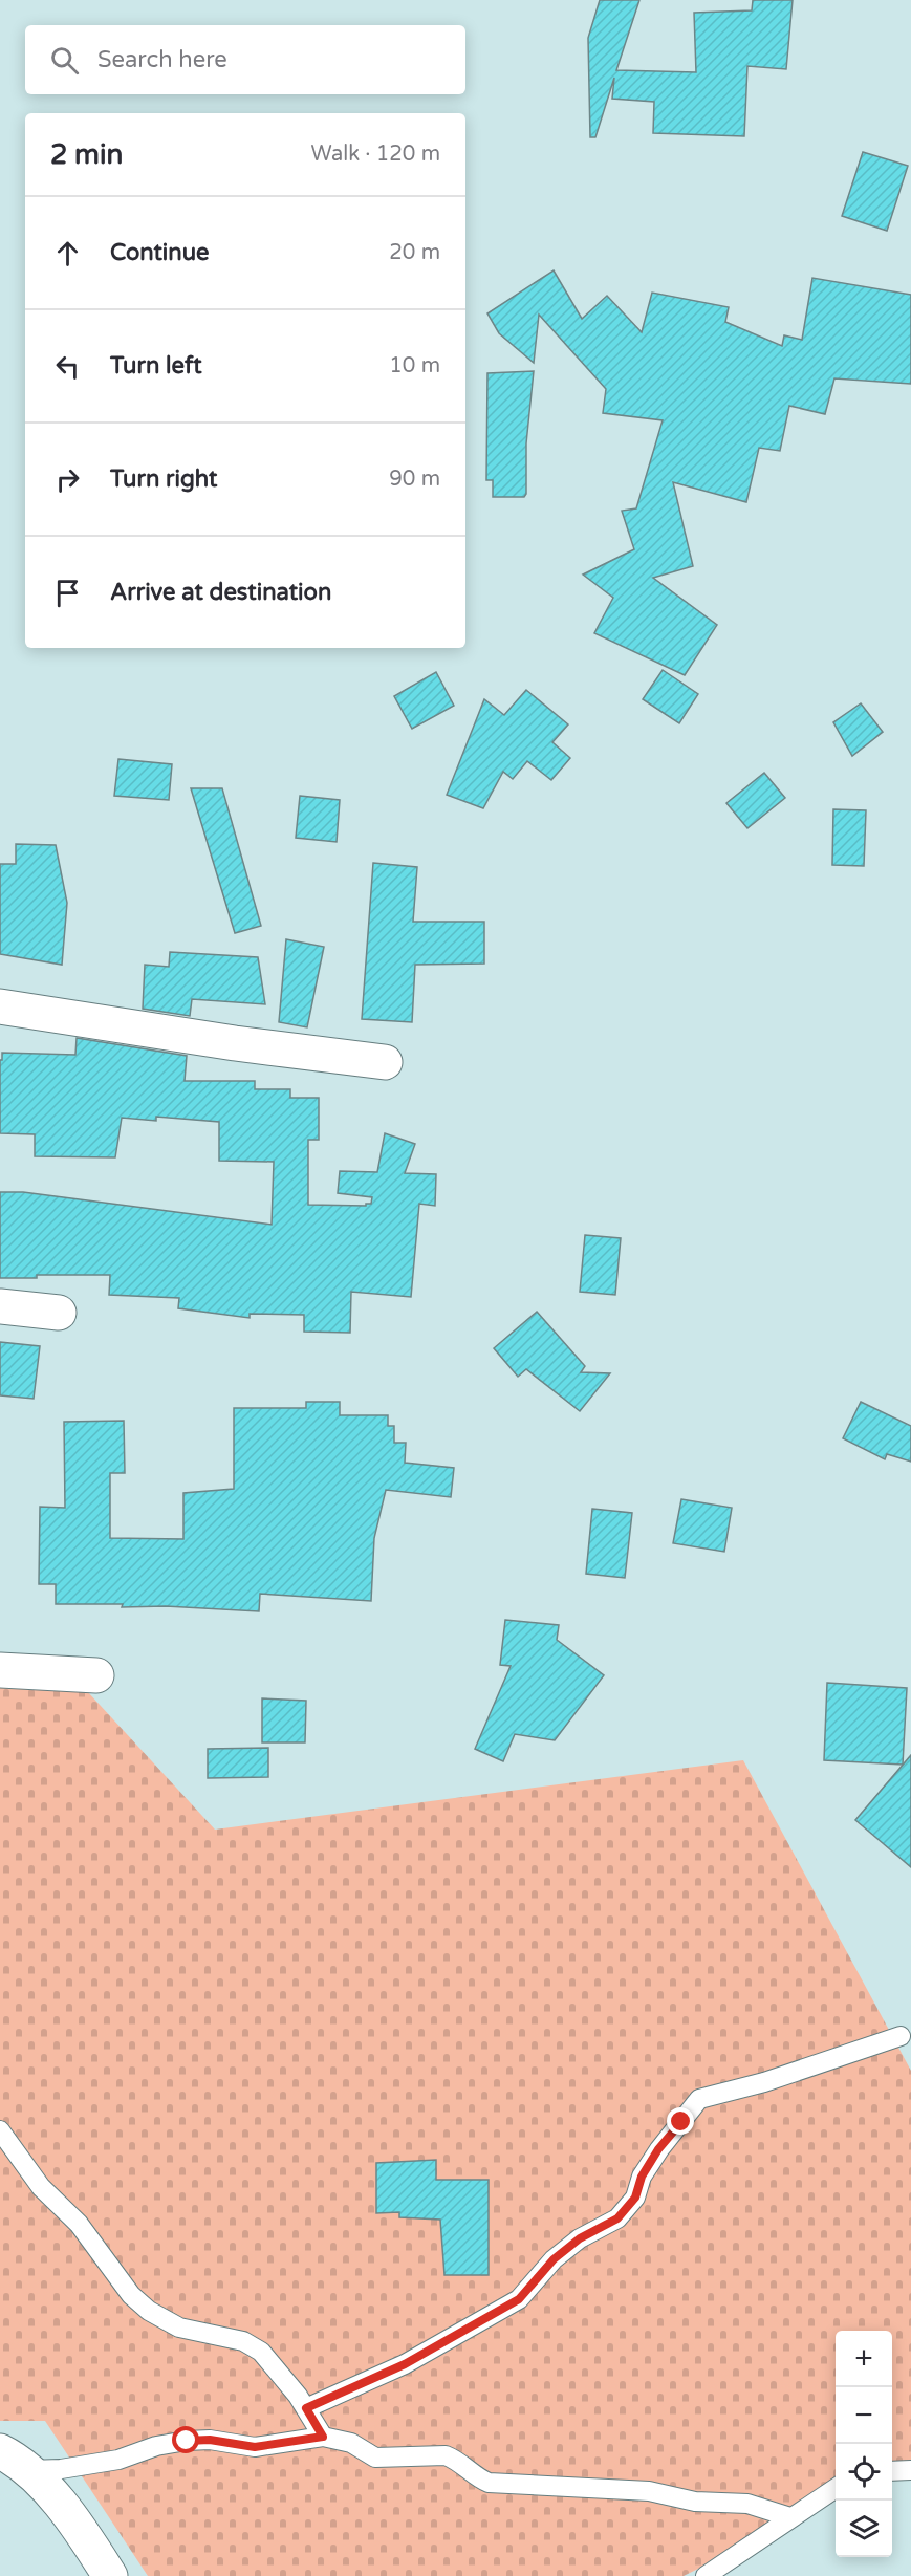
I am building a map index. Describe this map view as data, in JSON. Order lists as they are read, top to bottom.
{
  "page": {
    "search": "Search here",
    "heading": ["2 min", "Walk · 120 m"],
    "list": [
      ["Continue", "20 m"],
      ["Turn left", "10 m"],
      ["Turn right", "90 m"],
      "Arrive at destination"
    ],
    "map_buttons": ["+", "−"]
  }
}
